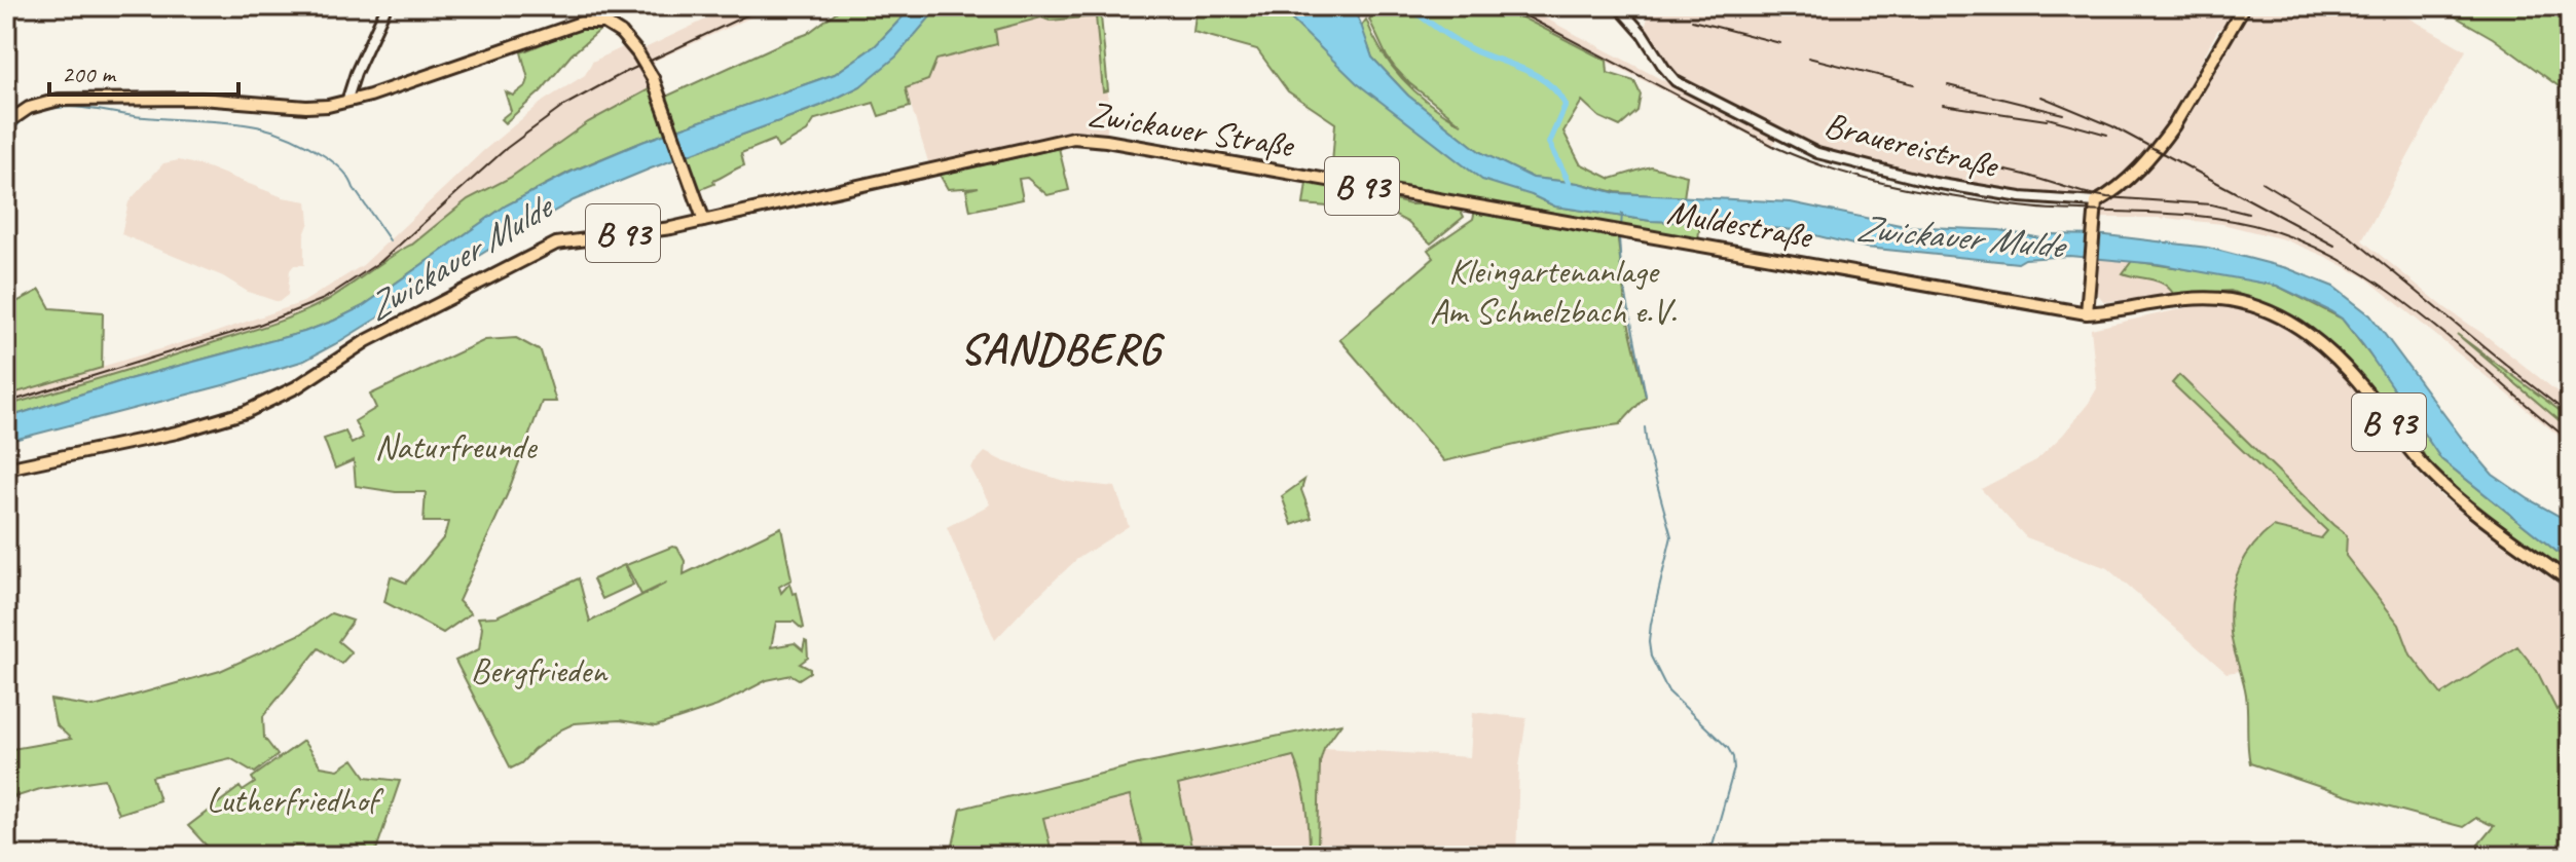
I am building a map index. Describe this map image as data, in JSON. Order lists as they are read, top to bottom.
{
  "streets": {
    "main road": ["Zwickauer Straße", "B 93", "Muldestraße"],
    "street": ["Brauereistraße"]
  },
  "crossings": [
    ["Zwickauer Straße", "B 93"],
    ["Zwickauer Straße", "Muldestraße"]
  ],
  "districts": ["SANDBERG"],
  "water": ["Zwickauer Mulde"],
  "parks": [
    "Kleingartenanlage Am Schmelzbach e.V.",
    "Naturfreunde",
    "Bergfrieden",
    "Lutherfriedhof"
  ],
  "scale_bar": "200 m"
}
